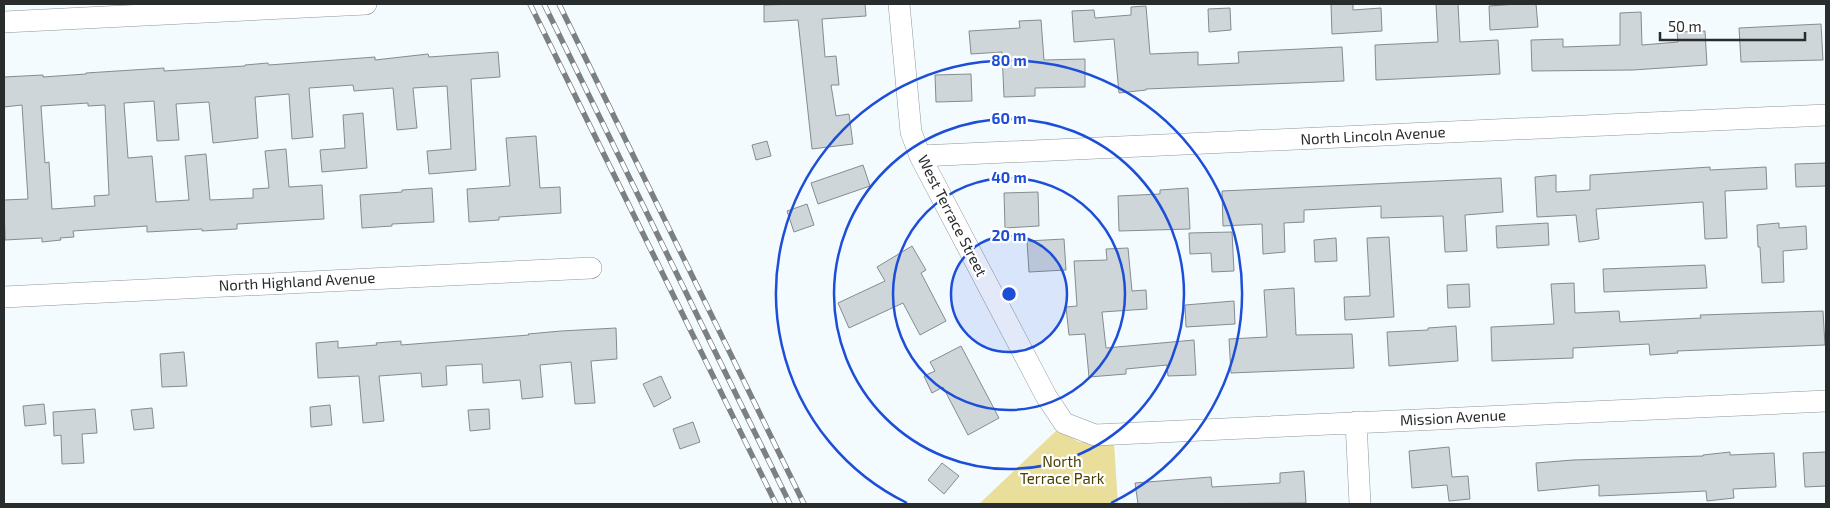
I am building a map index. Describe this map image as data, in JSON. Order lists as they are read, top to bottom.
{
  "streets": {
    "street": [
      "North Lincoln Avenue",
      "West Terrace Street",
      "North Highland Avenue",
      "Mission Avenue"
    ]
  },
  "crossings": [
    ["North Lincoln Avenue", "West Terrace Street"],
    ["West Terrace Street", "Mission Avenue"]
  ],
  "parks": ["North Terrace Park"],
  "scale_bar": "50 m",
  "rings": [
    "80 m",
    "60 m",
    "40 m",
    "20 m"
  ]
}
